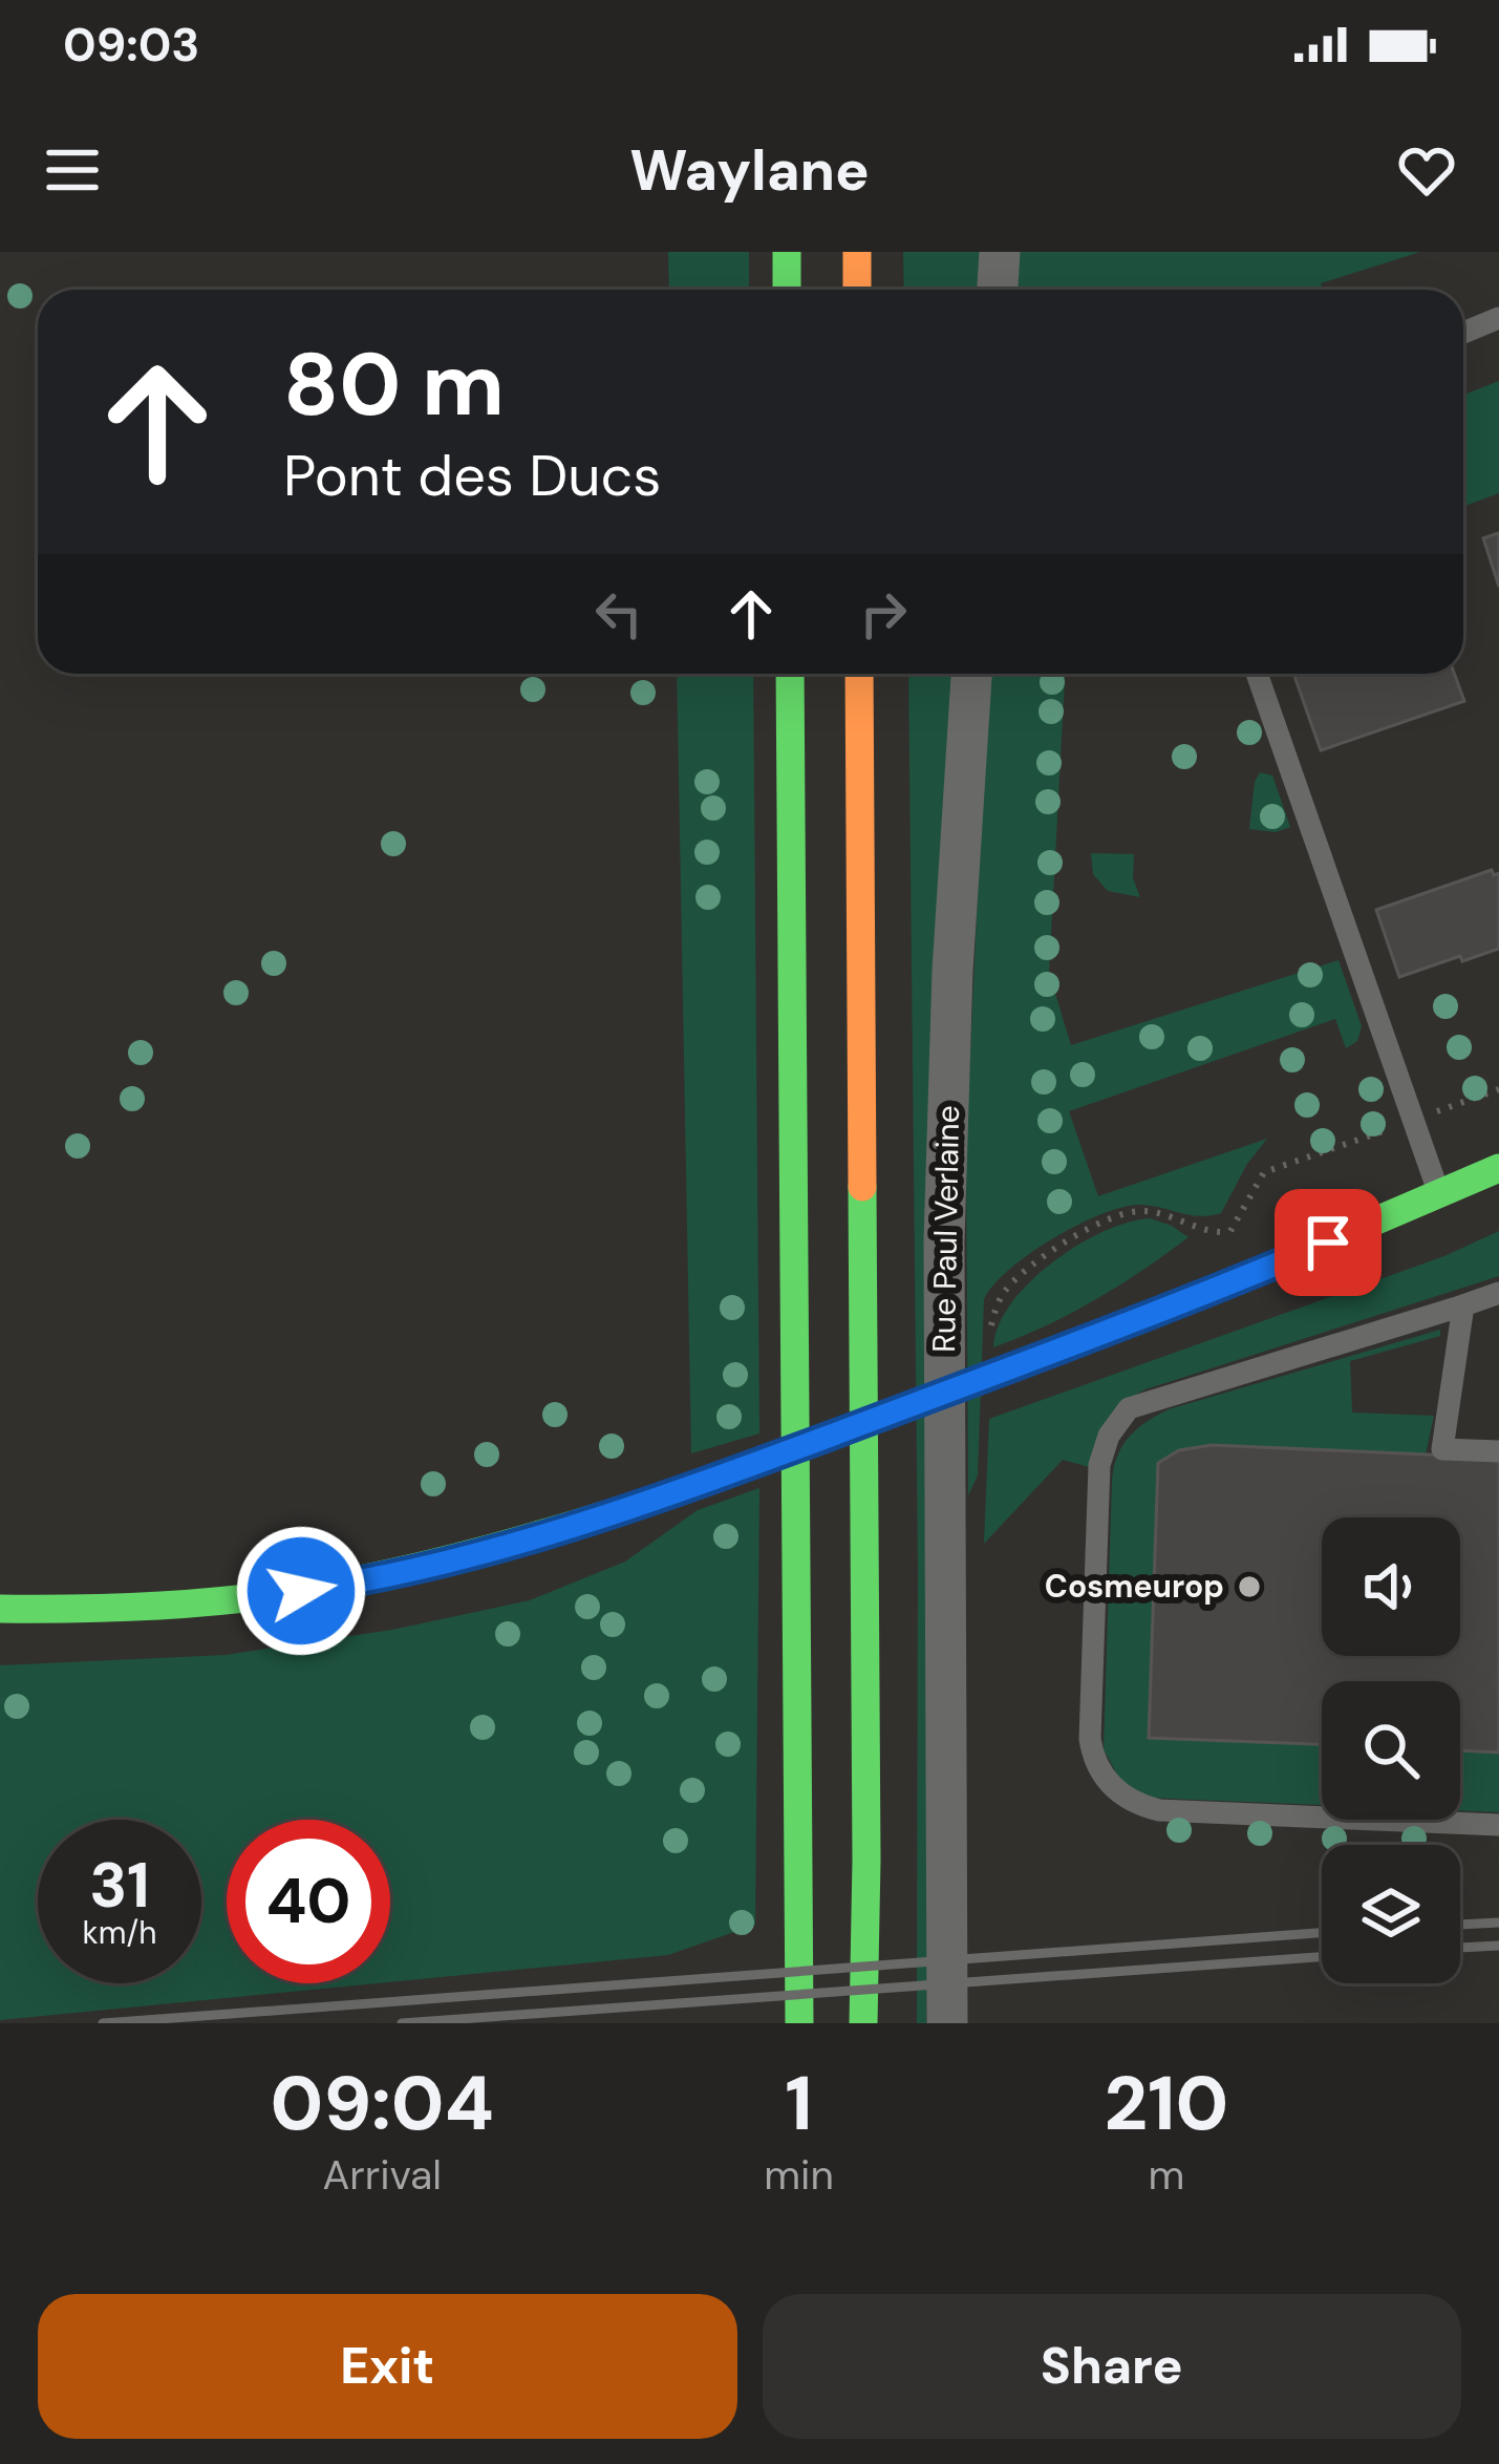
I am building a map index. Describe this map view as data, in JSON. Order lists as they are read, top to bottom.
{
  "streets": {
    "street": ["Rue Paul Verlaine"]
  },
  "places": ["Cosmeurop"],
  "page": {
    "status": "09:03",
    "header": "Waylane",
    "turn": ["80 m", "Pont des Ducs"],
    "speed": "31 km/h",
    "limit": "40",
    "eta": [
      "09:04",
      "Arrival",
      "1",
      "min",
      "210",
      "m"
    ],
    "buttons": ["Exit", "Share"]
  }
}
